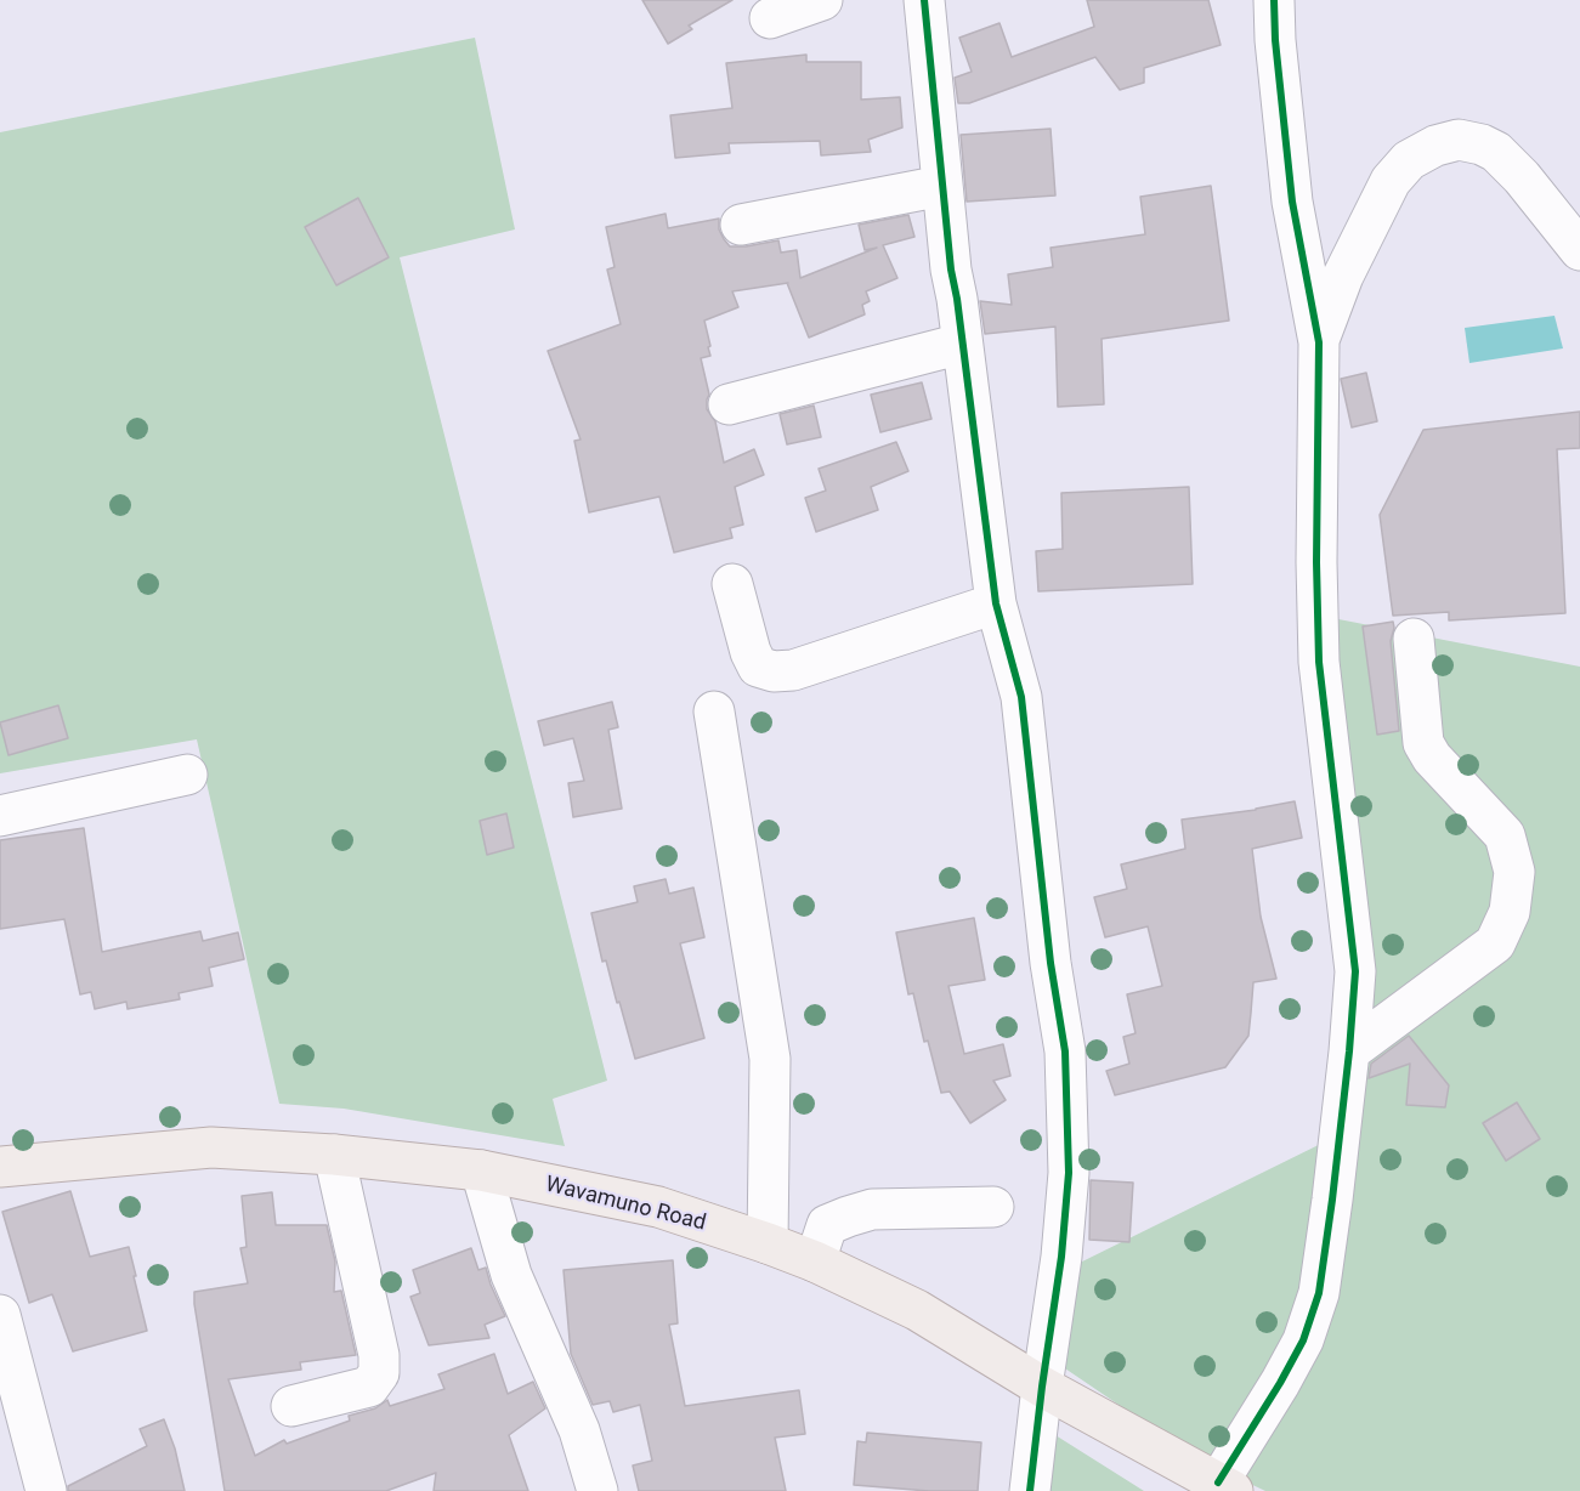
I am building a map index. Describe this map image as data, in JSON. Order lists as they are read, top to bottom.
{
  "streets": {
    "main road": ["Wavamuno Road"]
  }
}
